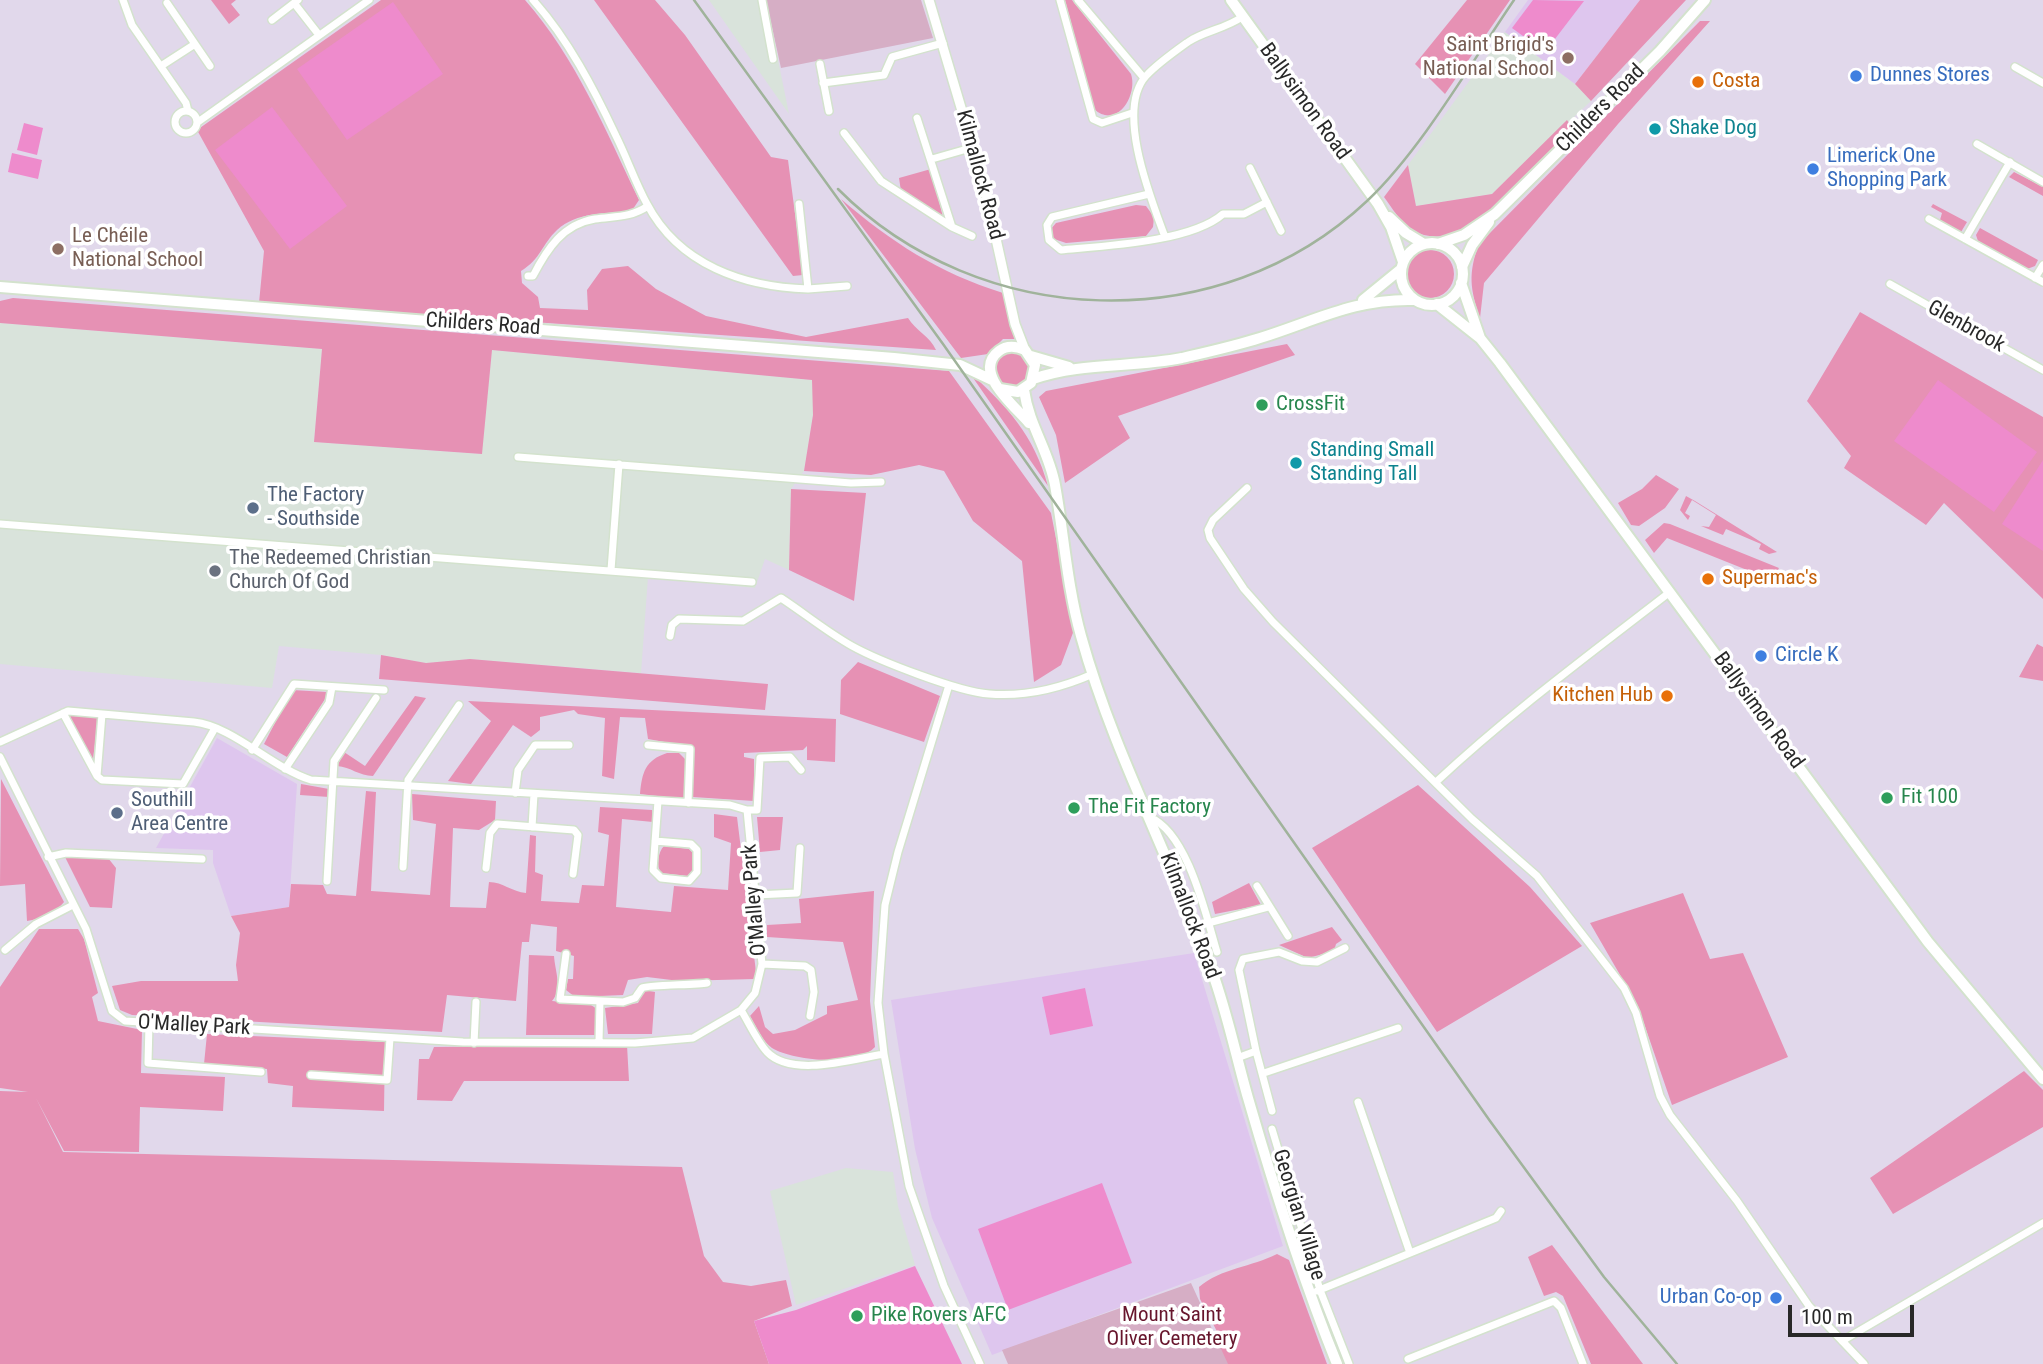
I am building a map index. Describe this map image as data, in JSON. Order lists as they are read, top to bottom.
{
  "streets": {
    "main road": ["Ballysimon Road", "Childers Road", "Kilmallock Road"],
    "street": ["Glenbrook", "O'Malley Park", "Georgian Village"]
  },
  "crossings": [
    ["Ballysimon Road", "Childers Road"],
    ["Childers Road", "Kilmallock Road"],
    ["Kilmallock Road", "Georgian Village"]
  ],
  "parks": ["Mount Saint Oliver Cemetery"],
  "places": [
    "Saint Brigid's National School",
    "Dunnes Stores",
    "Costa",
    "Shake Dog",
    "Limerick One Shopping Park",
    "Le Chéile National School",
    "CrossFit",
    "Standing Small Standing Tall",
    "The Factory - Southside",
    "The Redeemed Christian Church Of God",
    "Supermac's",
    "Circle K",
    "Kitchen Hub",
    "Fit 100",
    "The Fit Factory",
    "Southill Area Centre",
    "Urban Co-op",
    "Pike Rovers AFC"
  ],
  "scale_bar": "100 m"
}
